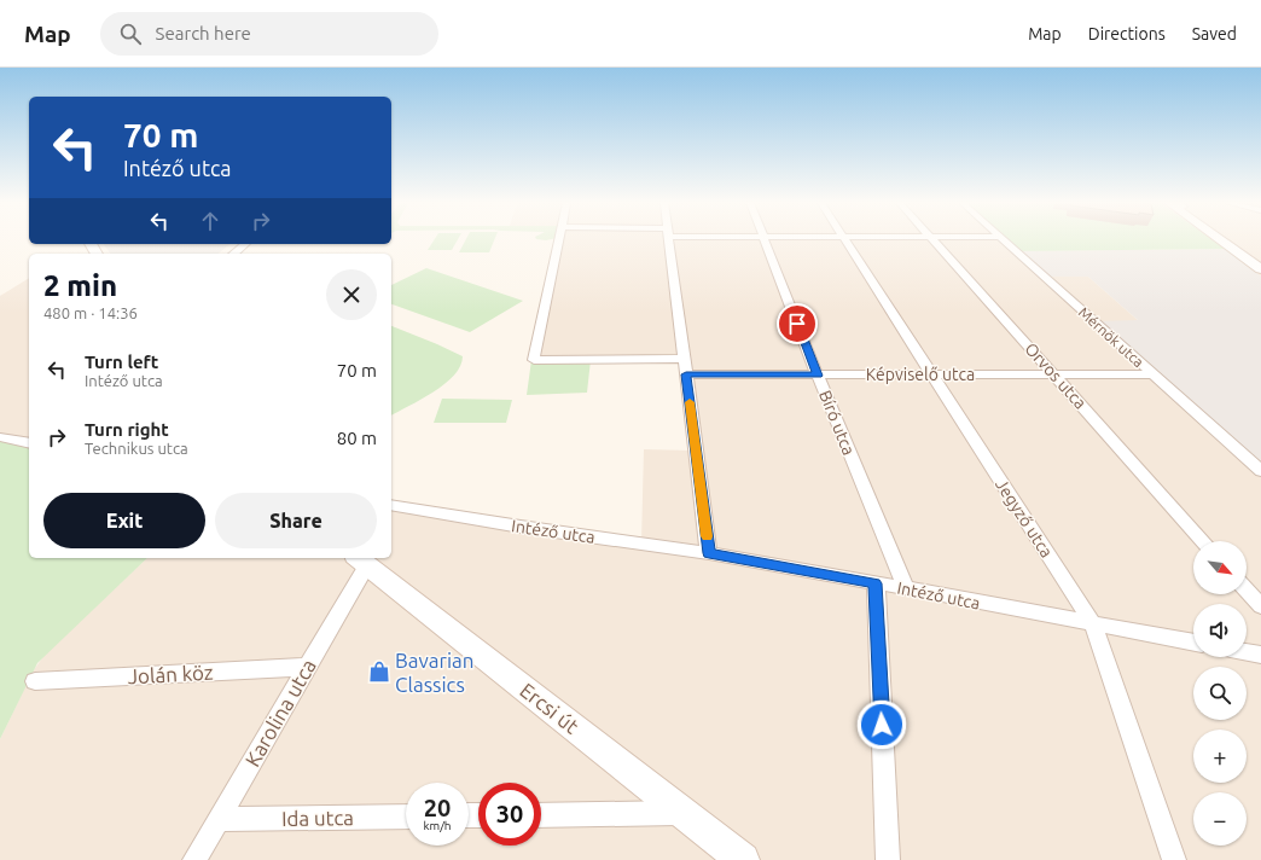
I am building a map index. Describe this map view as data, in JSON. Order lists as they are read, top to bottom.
{
  "streets": {
    "main road": ["Ercsi út"],
    "street": [
      "Mérnök utca",
      "Képviselő utca",
      "Orvos utca",
      "Bíró utca",
      "Jegyző utca",
      "Intéző utca",
      "Jolán köz",
      "Karolina utca",
      "Ida utca"
    ]
  },
  "crossings": [
    ["Mérnök utca", "Képviselő utca"],
    ["Képviselő utca", "Orvos utca"],
    ["Képviselő utca", "Bíró utca"],
    ["Képviselő utca", "Jegyző utca"],
    ["Bíró utca", "Intéző utca"],
    ["Jegyző utca", "Intéző utca"],
    ["Jolán köz", "Karolina utca"],
    ["Ercsi út", "Karolina utca"],
    ["Karolina utca", "Ida utca"]
  ],
  "places": {
    "shop": ["Bavarian Classics"]
  },
  "north": "bottom right",
  "page": {
    "header": "Map",
    "search": "Search here",
    "nav": ["Map", "Directions", "Saved"],
    "turn": ["70 m", "Intéző utca"],
    "heading": ["2 min", "480 m · 14:36"],
    "list": [
      {
        "name": "Turn left",
        "note": "Intéző utca",
        "value": "70 m"
      },
      {
        "name": "Turn right",
        "note": "Technikus utca",
        "value": "80 m"
      }
    ],
    "buttons": ["Exit", "Share"],
    "map_buttons": ["+", "−"],
    "speed": "20 km/h",
    "limit": "30"
  }
}
